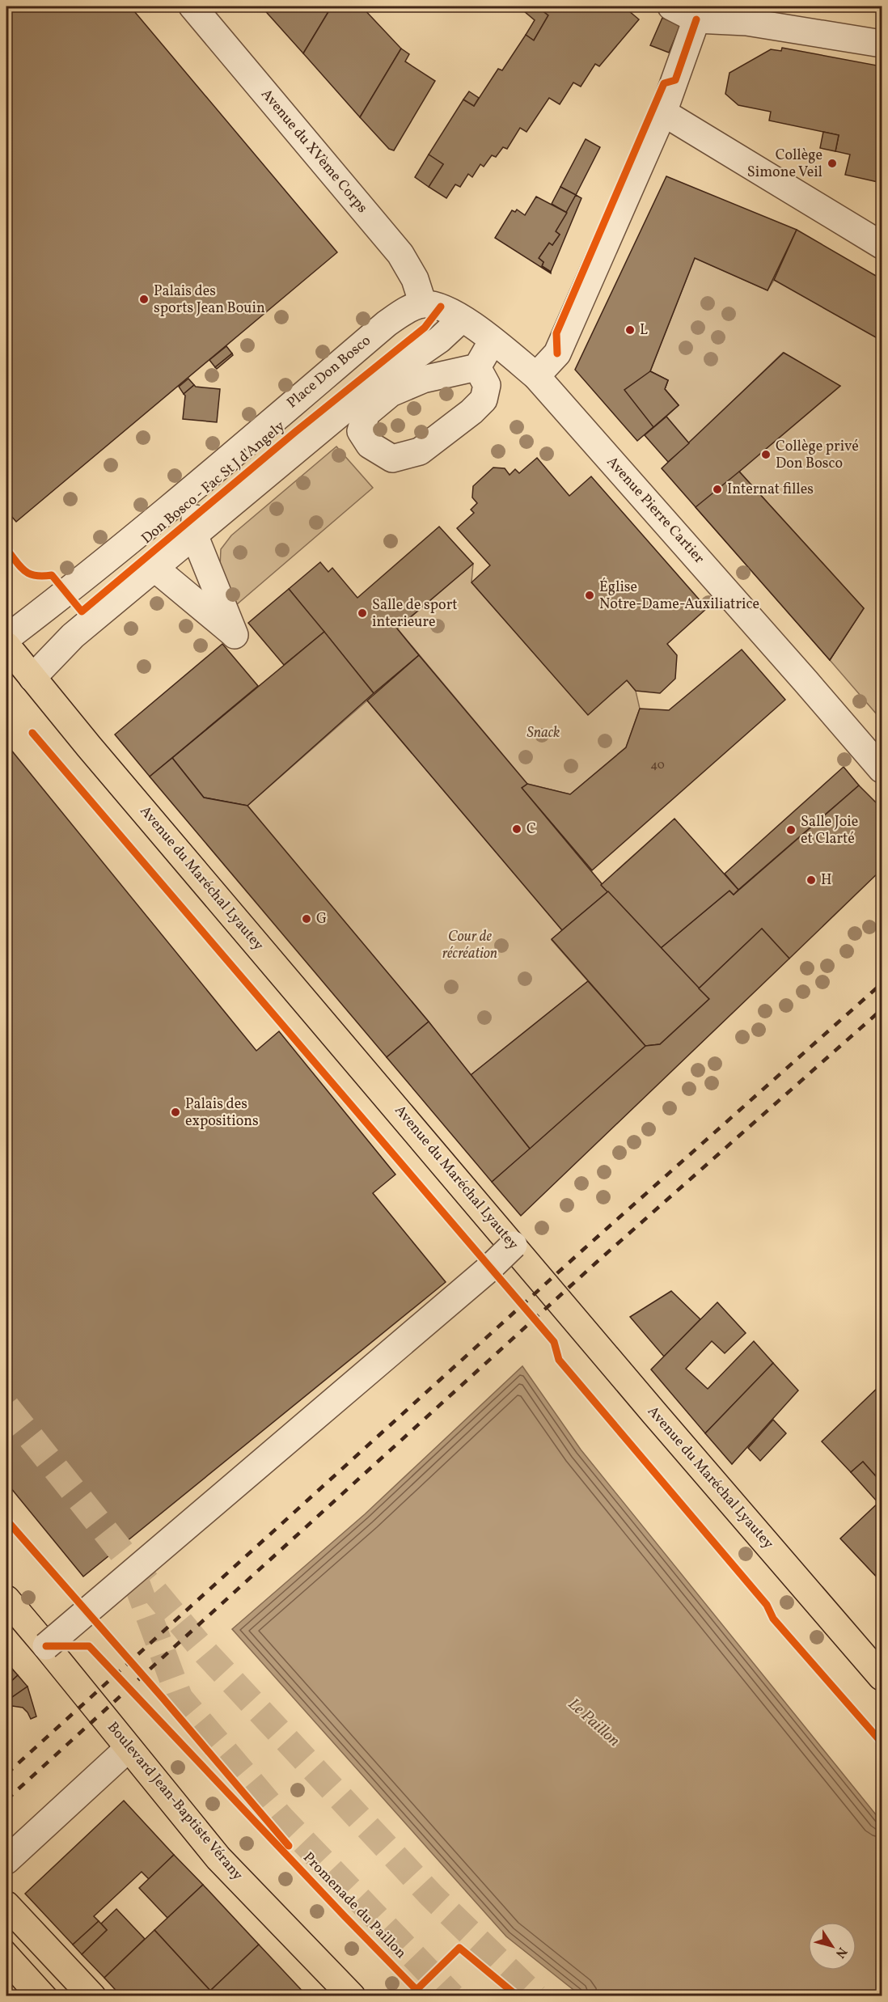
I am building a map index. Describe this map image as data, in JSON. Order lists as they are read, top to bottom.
{
  "streets": {
    "main road": ["Avenue du Maréchal Lyautey", "Boulevard Jean-Baptiste Vérany"],
    "street": ["Avenue du XVème Corps", "Place Don Bosco", "Avenue Pierre Cartier"],
    "cycle path": ["Don Bosco - Fac St J d'Angely", "Promenade du Paillon"]
  },
  "crossings": [
    ["Avenue du XVème Corps", "Place Don Bosco"],
    ["Avenue du XVème Corps", "Avenue Pierre Cartier"],
    ["Place Don Bosco", "Avenue Pierre Cartier"]
  ],
  "water": ["Le Paillon"],
  "parks": ["Snack", "Cour de récréation"],
  "places": [
    "Collège Simone Veil",
    "Palais des sports Jean Bouin",
    "L",
    "Collège privé Don Bosco",
    "Internat filles",
    "Église Notre-Dame-Auxiliatrice",
    "Salle de sport interieure",
    "C",
    "Salle Joie et Clarté",
    "H",
    "G",
    "Palais des expositions"
  ],
  "house_numbers": ["40"],
  "north": "bottom right"
}
